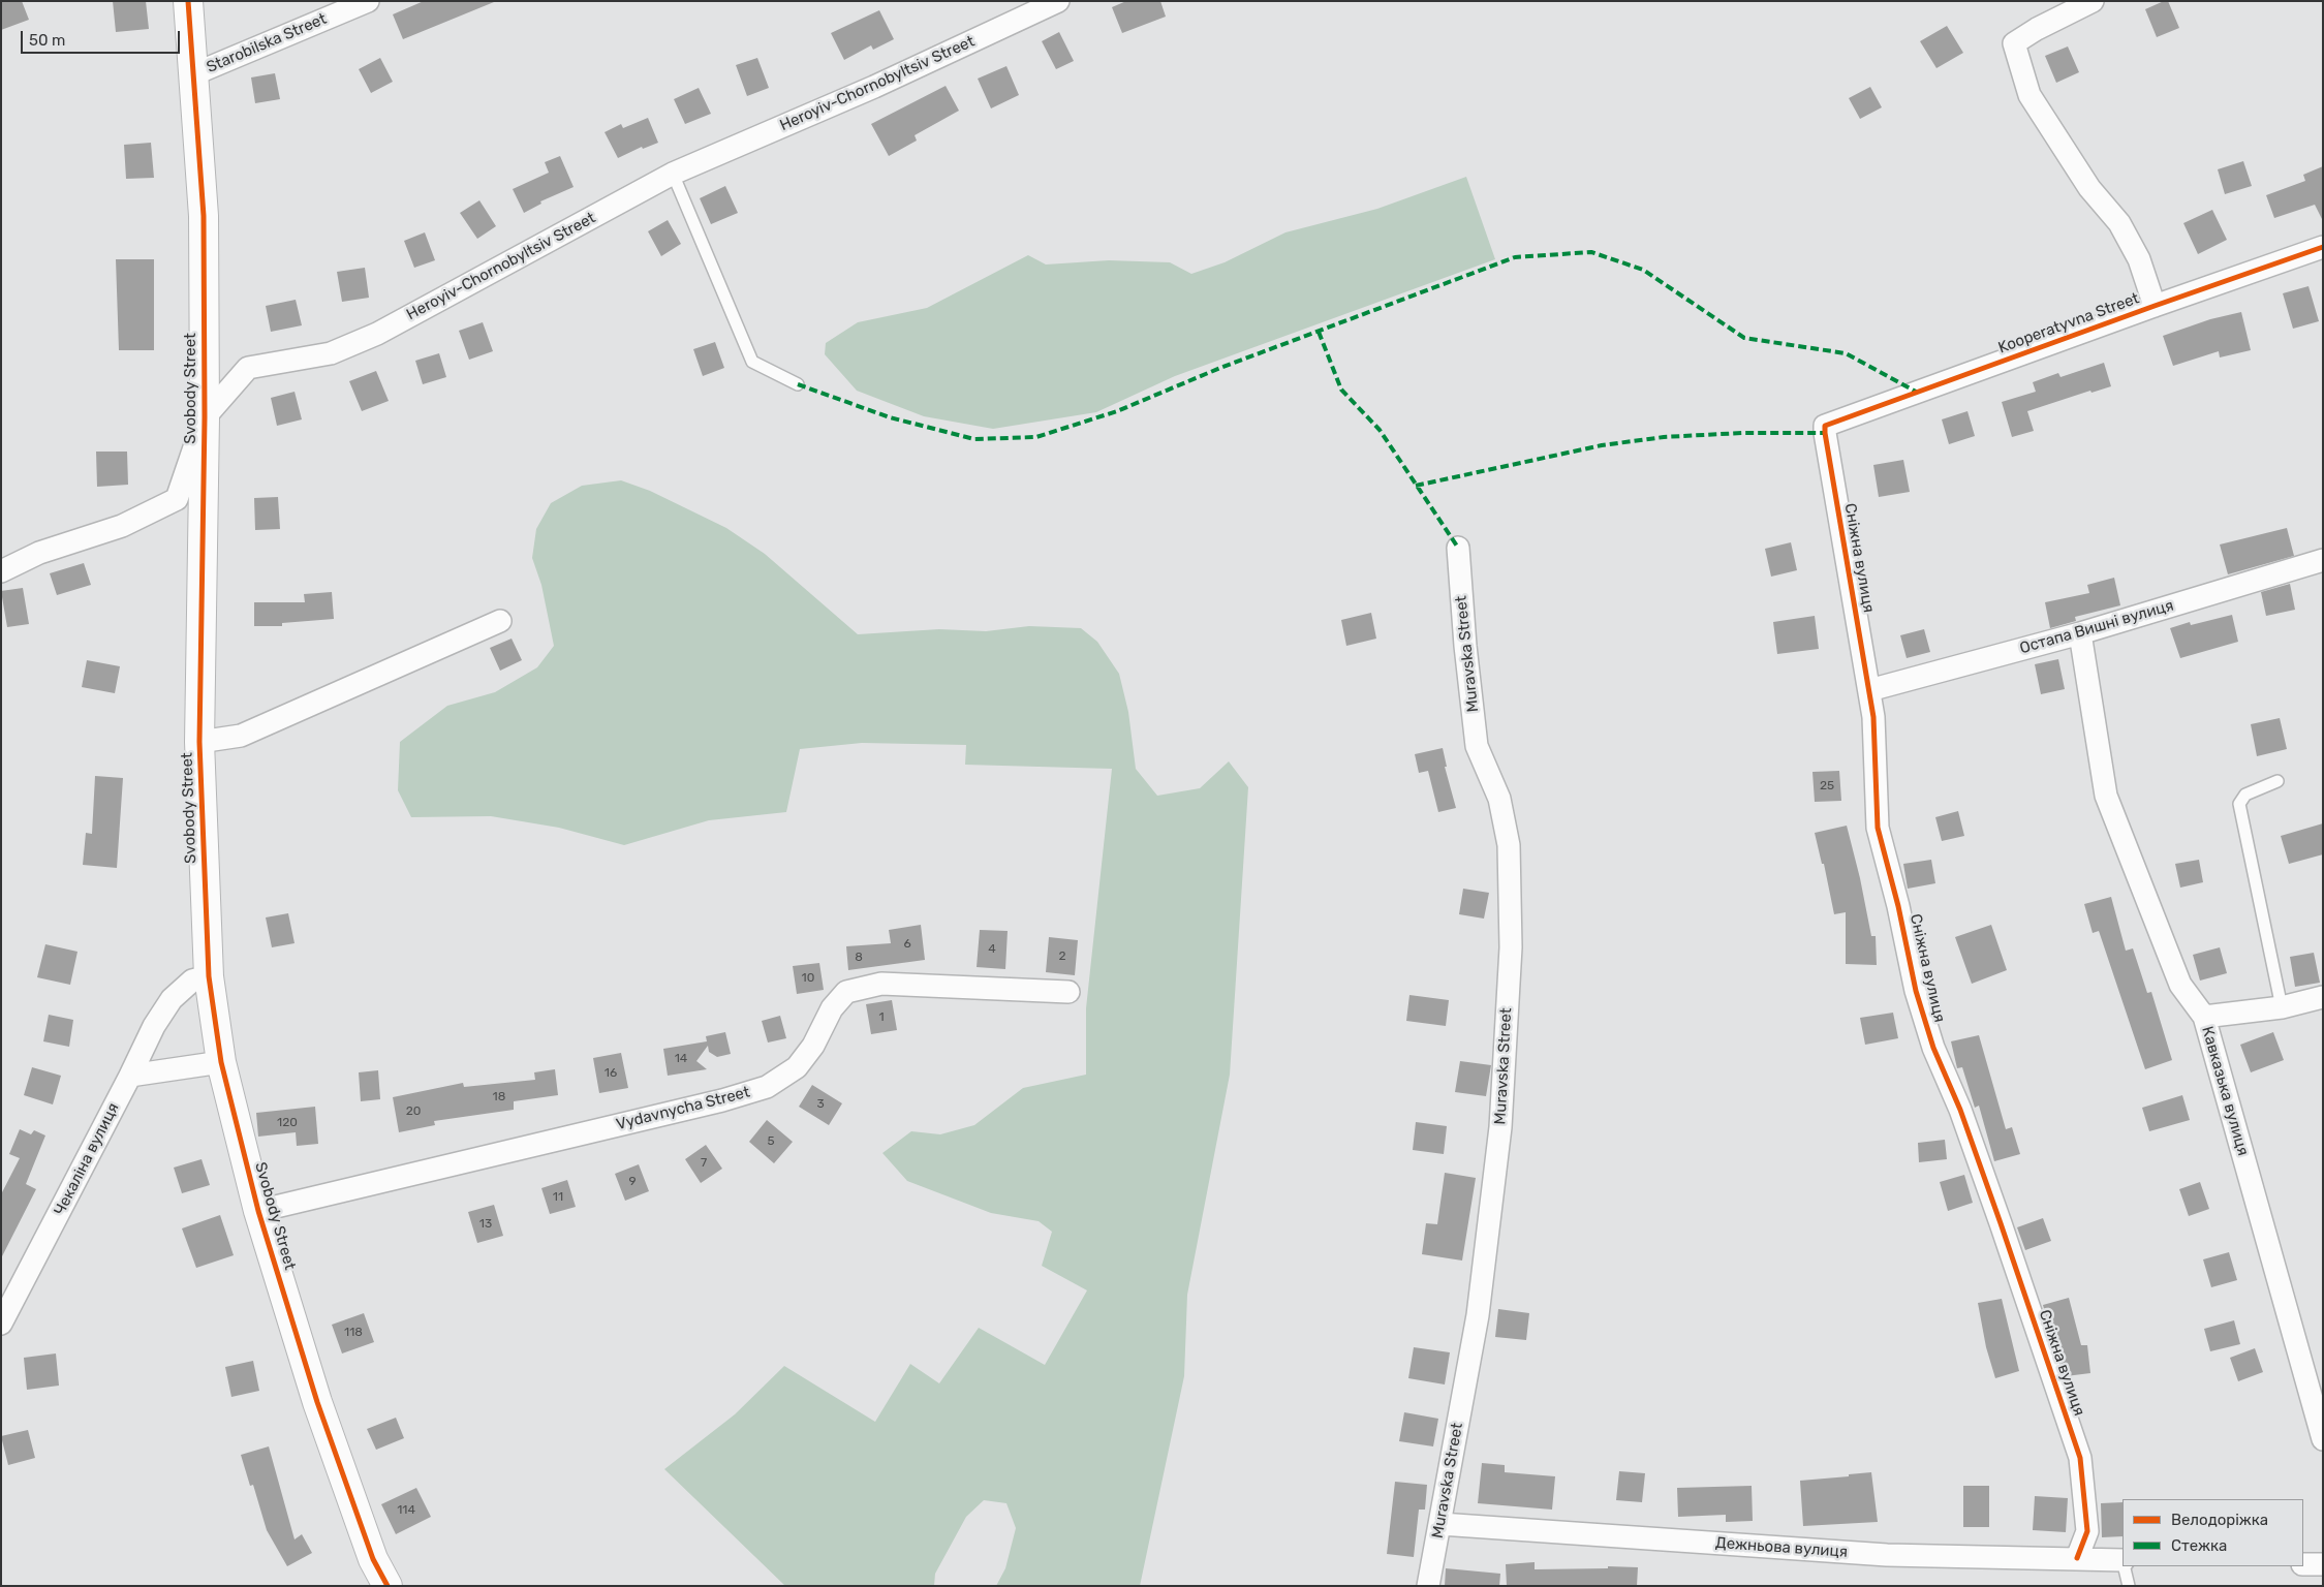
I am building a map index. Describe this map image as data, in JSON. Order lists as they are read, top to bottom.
{
  "streets": {
    "street": [
      "Starobilska Street",
      "Heroyiv-Chornobyltsiv Street",
      "Kooperatyvna Street",
      "Svobody Street",
      "Сніжна вулиця",
      "Остапа Вишні вулиця",
      "Muravska Street",
      "Кавказька вулиця",
      "Vydavnycha Street",
      "Чекаліна вулиця",
      "Дежньова вулиця"
    ]
  },
  "crossings": [
    ["Starobilska Street", "Svobody Street"],
    ["Heroyiv-Chornobyltsiv Street", "Svobody Street"],
    ["Kooperatyvna Street", "Сніжна вулиця"],
    ["Svobody Street", "Vydavnycha Street"],
    ["Svobody Street", "Чекаліна вулиця"],
    ["Сніжна вулиця", "Остапа Вишні вулиця"],
    ["Сніжна вулиця", "Дежньова вулиця"],
    ["Остапа Вишні вулиця", "Кавказька вулиця"],
    ["Muravska Street", "Дежньова вулиця"]
  ],
  "house_numbers": [
    "25",
    "6",
    "4",
    "2",
    "8",
    "10",
    "1",
    "14",
    "16",
    "18",
    "3",
    "20",
    "120",
    "5",
    "7",
    "9",
    "11",
    "13",
    "118",
    "114"
  ],
  "legend": ["Велодоріжка", "Стежка"],
  "scale_bar": "50 m"
}
